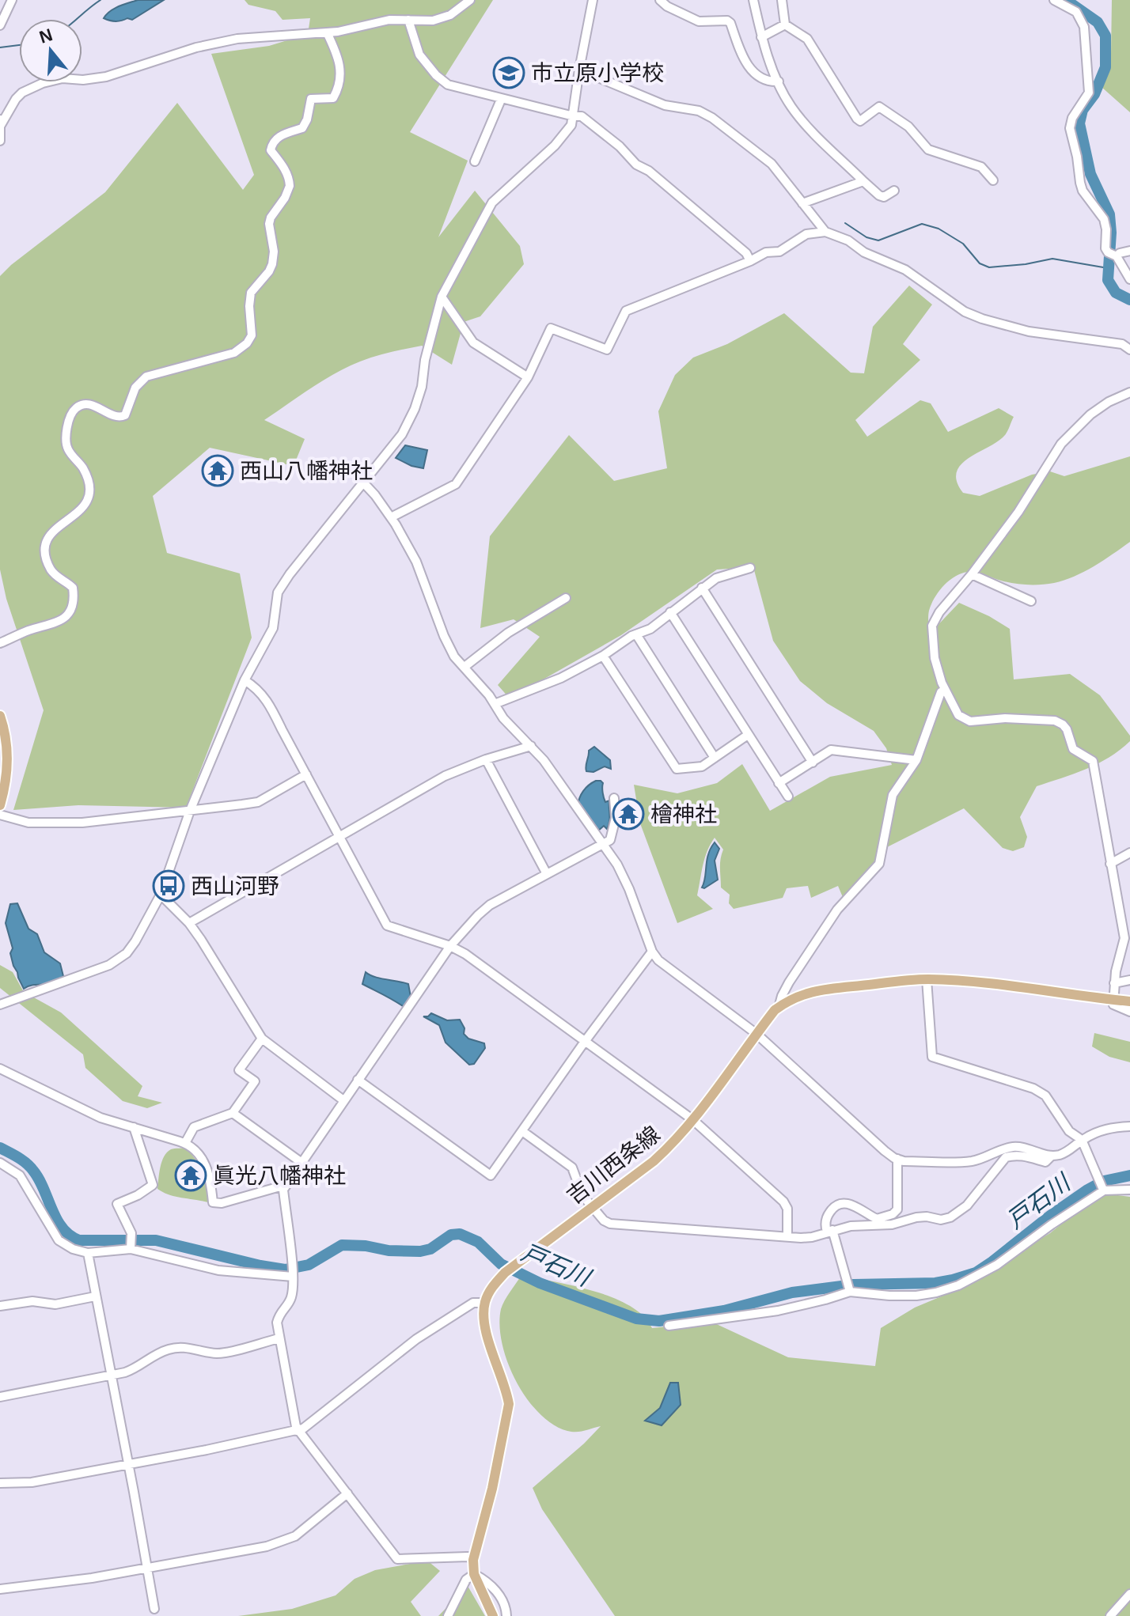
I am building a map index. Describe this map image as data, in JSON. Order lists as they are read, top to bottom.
{
  "streets": {
    "main road": ["吉川西条線"]
  },
  "water": ["戸石川"],
  "places": {
    "school or university": ["市立原小学校"],
    "temple": ["西山八幡神社", "檜神社", "眞光八幡神社"],
    "bus stop": ["西山河野"]
  },
  "north": "top"
}
